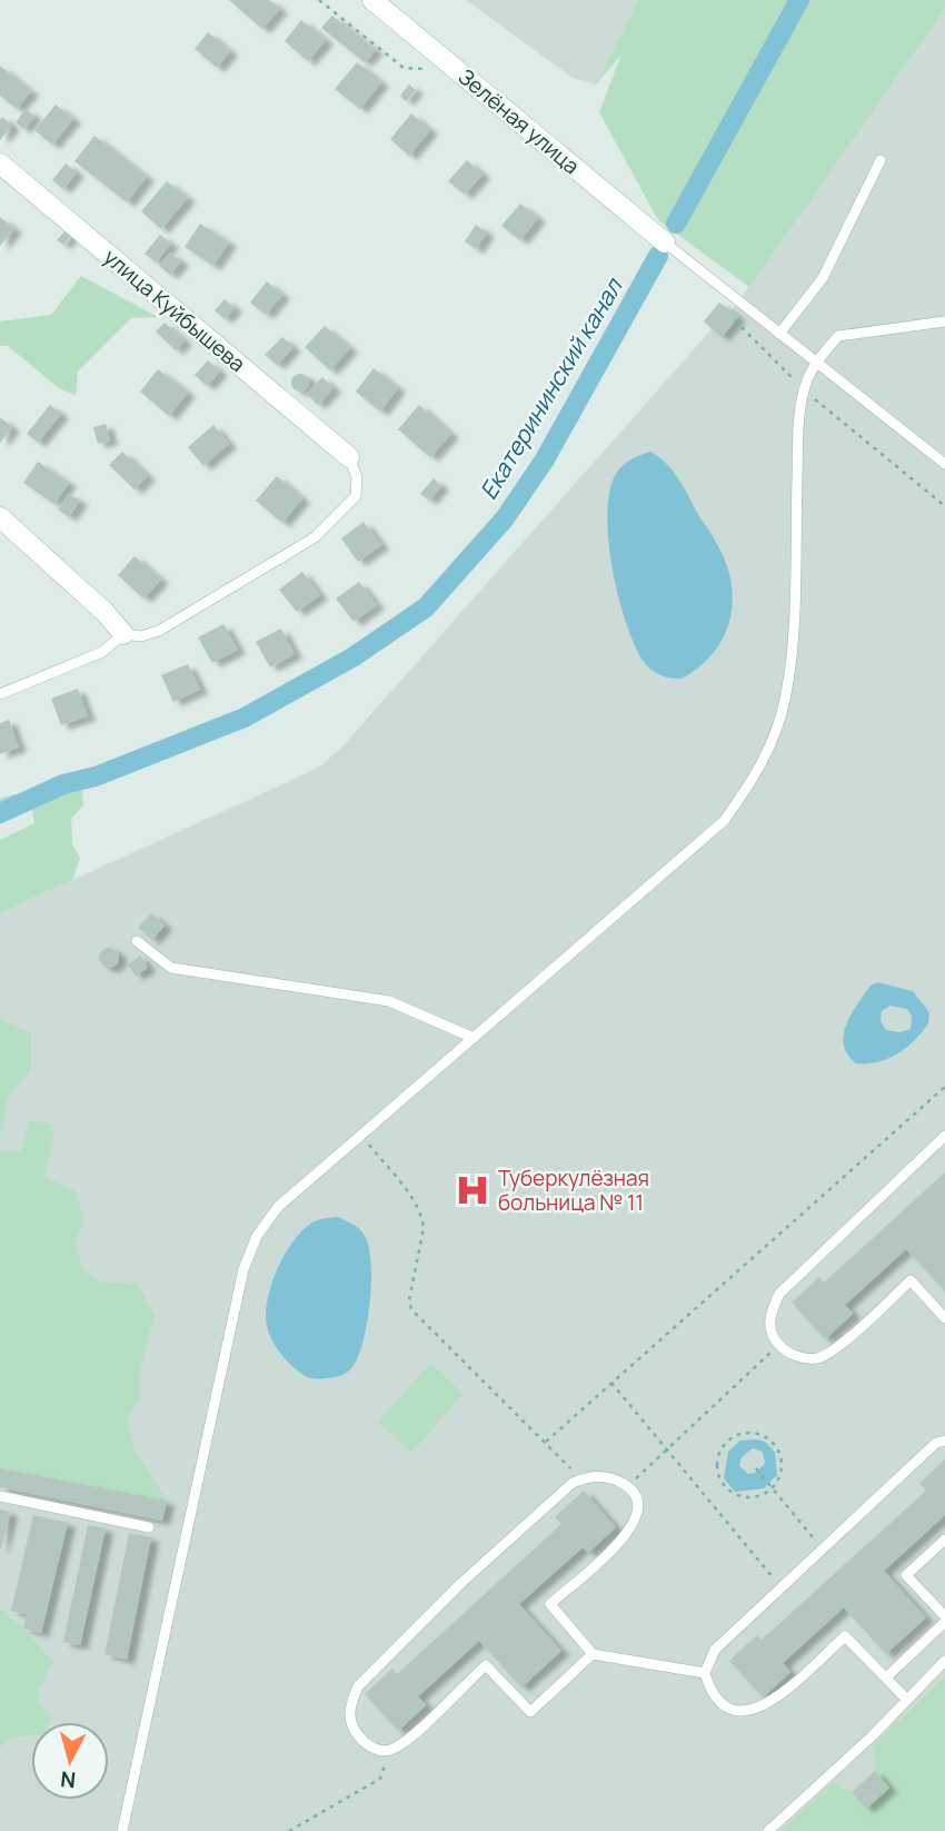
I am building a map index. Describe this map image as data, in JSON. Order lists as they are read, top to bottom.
{
  "streets": {
    "street": ["Зелёная улица", "улица Куйбышева"]
  },
  "water": ["Екатерининский канал"],
  "places": {
    "hospital": ["Туберкулёзная больница № 11"]
  },
  "north": "bottom"
}
